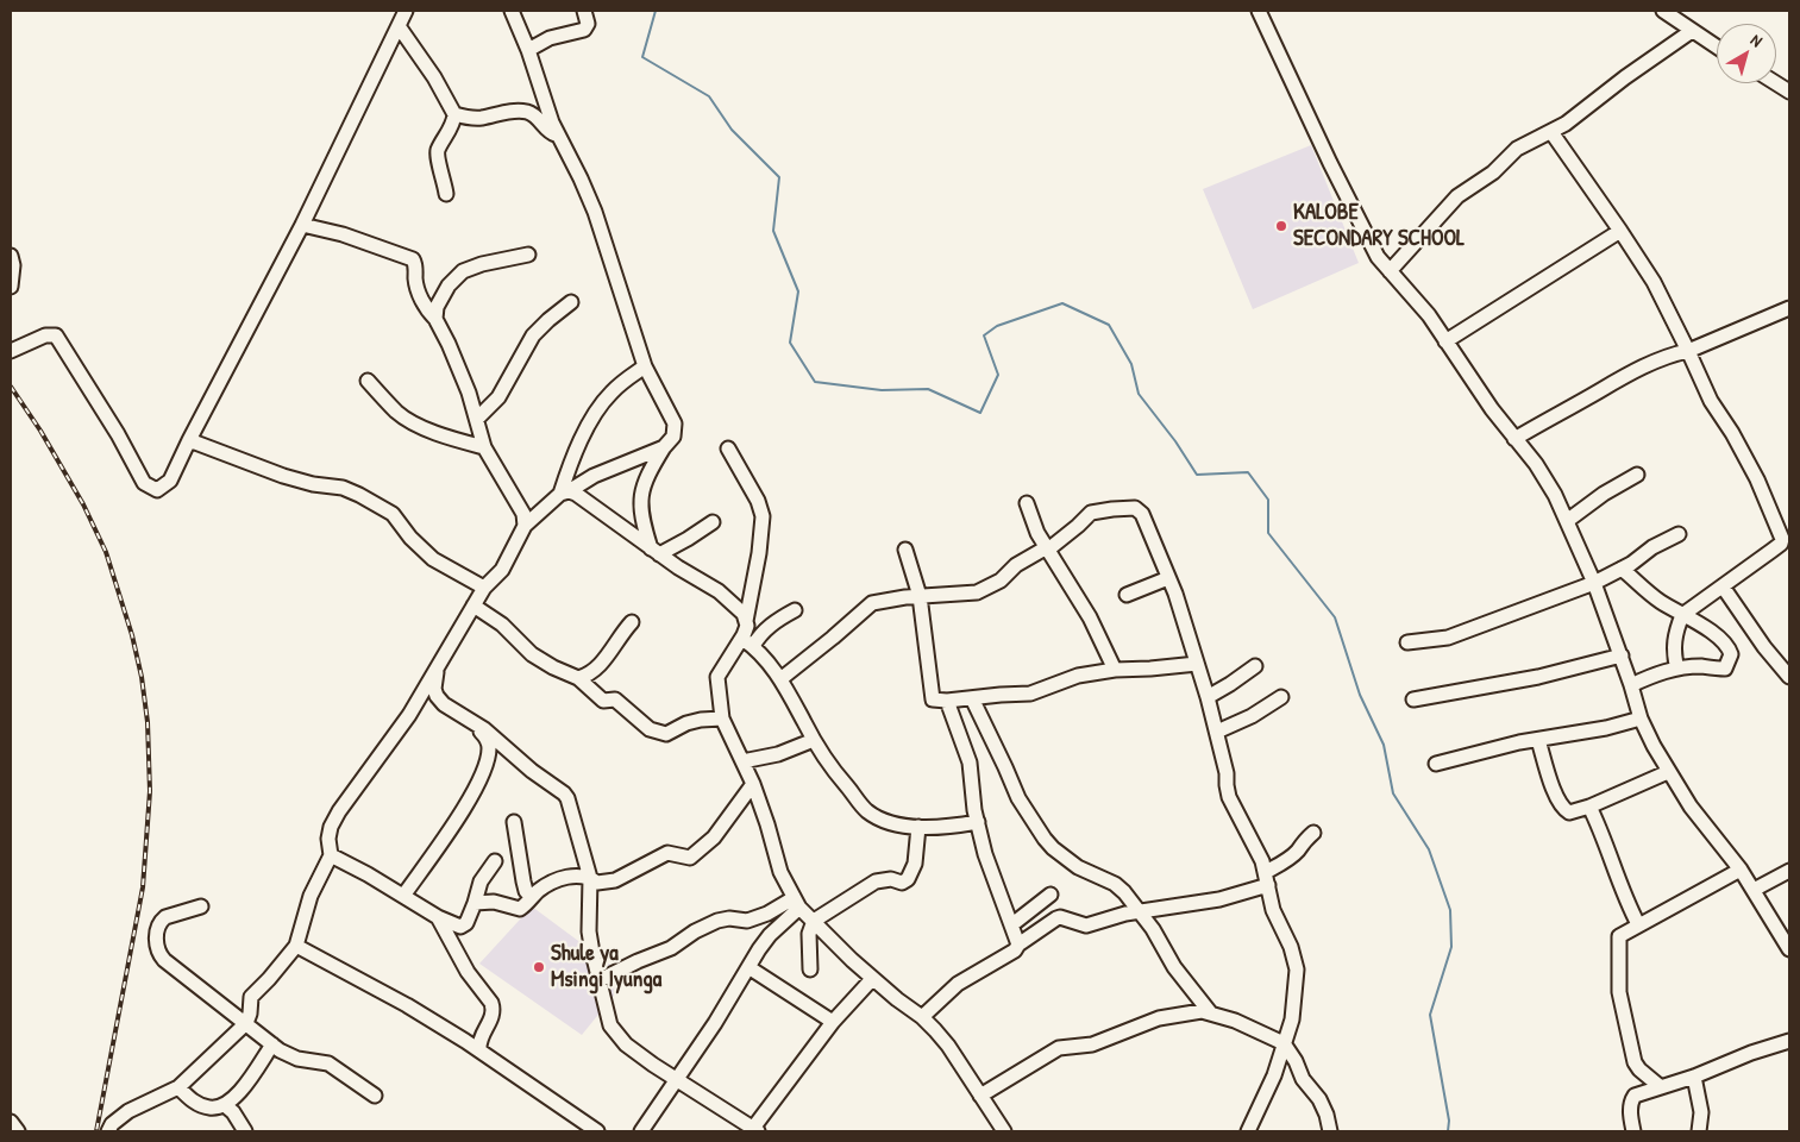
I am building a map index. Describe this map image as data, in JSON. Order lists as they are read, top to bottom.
{
  "places": ["KALOBE SECONDARY SCHOOL", "Shule ya Msingi Iyunga"],
  "north": "top right"
}
